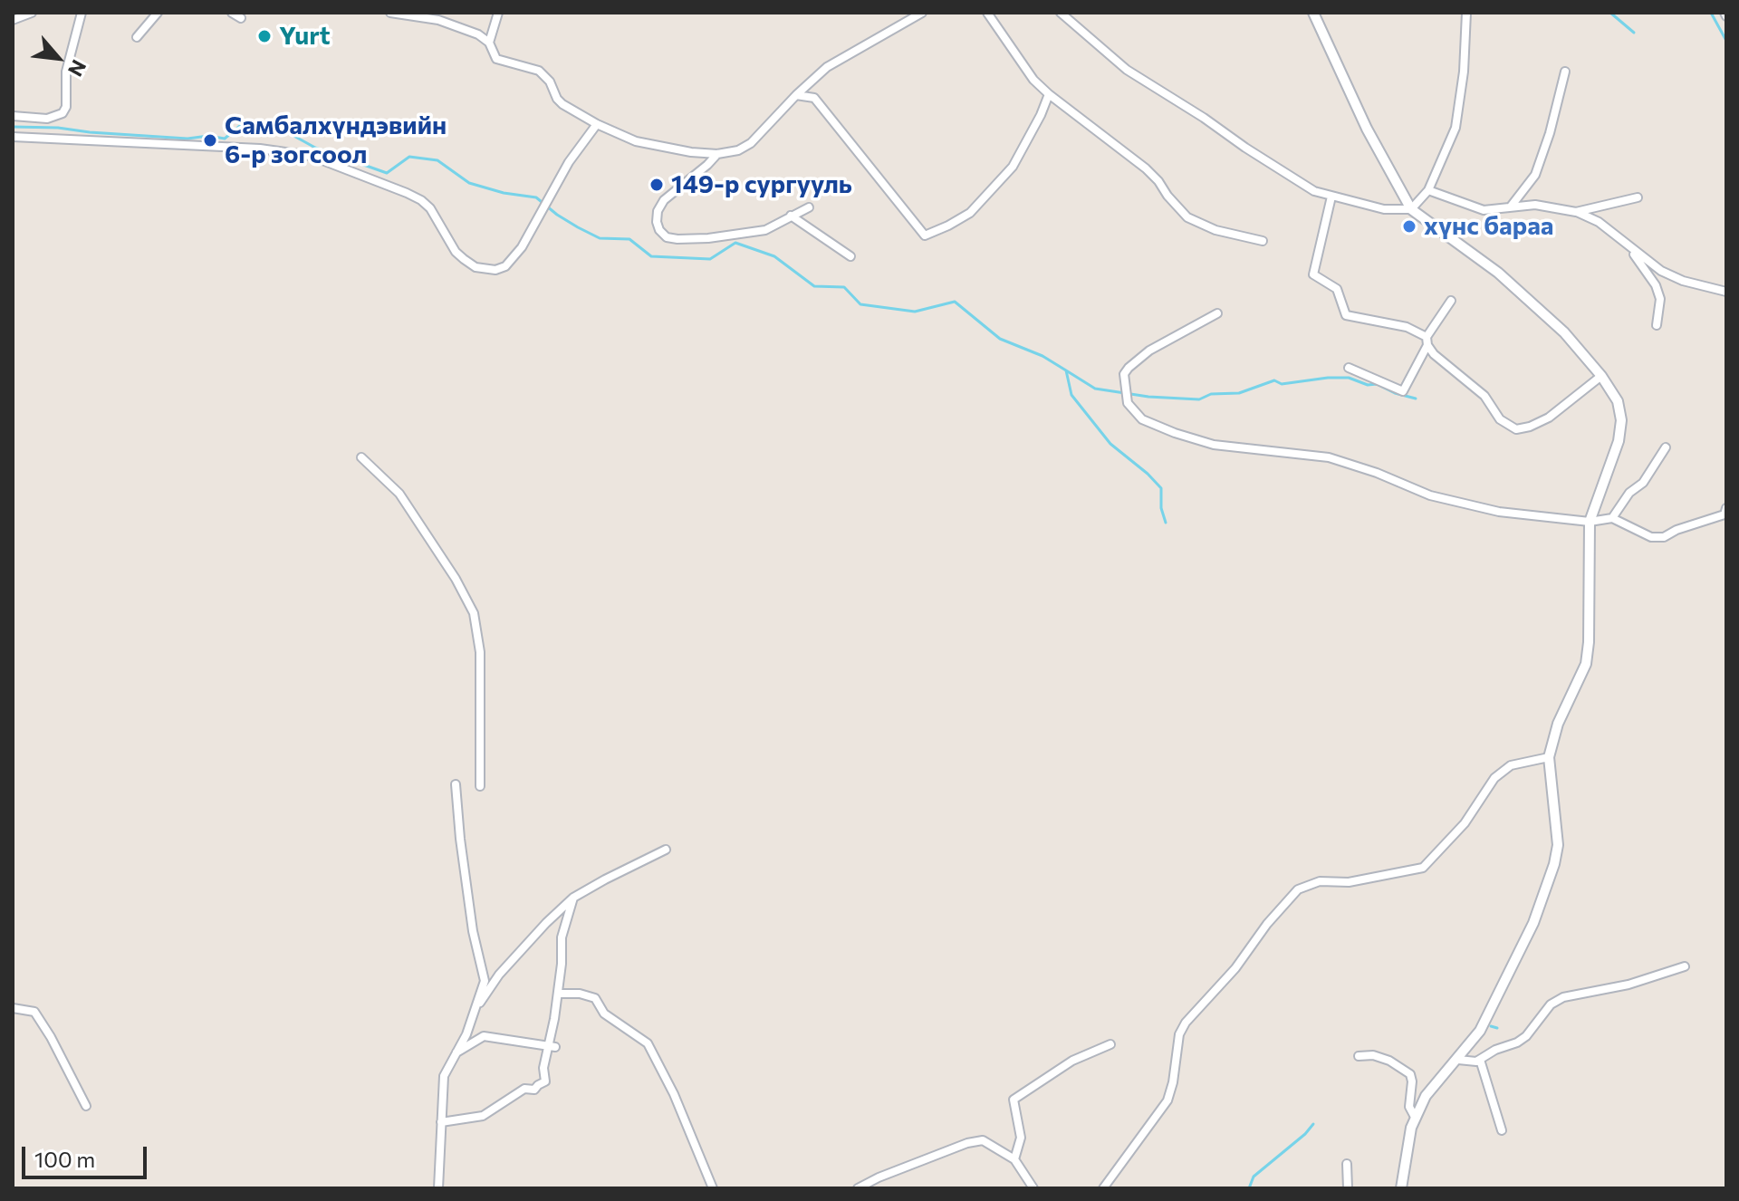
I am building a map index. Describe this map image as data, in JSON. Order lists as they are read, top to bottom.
{
  "places": [
    "Yurt",
    "Самбалхүндэвийн 6-р зогсоол",
    "149-р сургууль",
    "хүнс бараа"
  ],
  "scale_bar": "100 m",
  "north": "bottom right"
}
